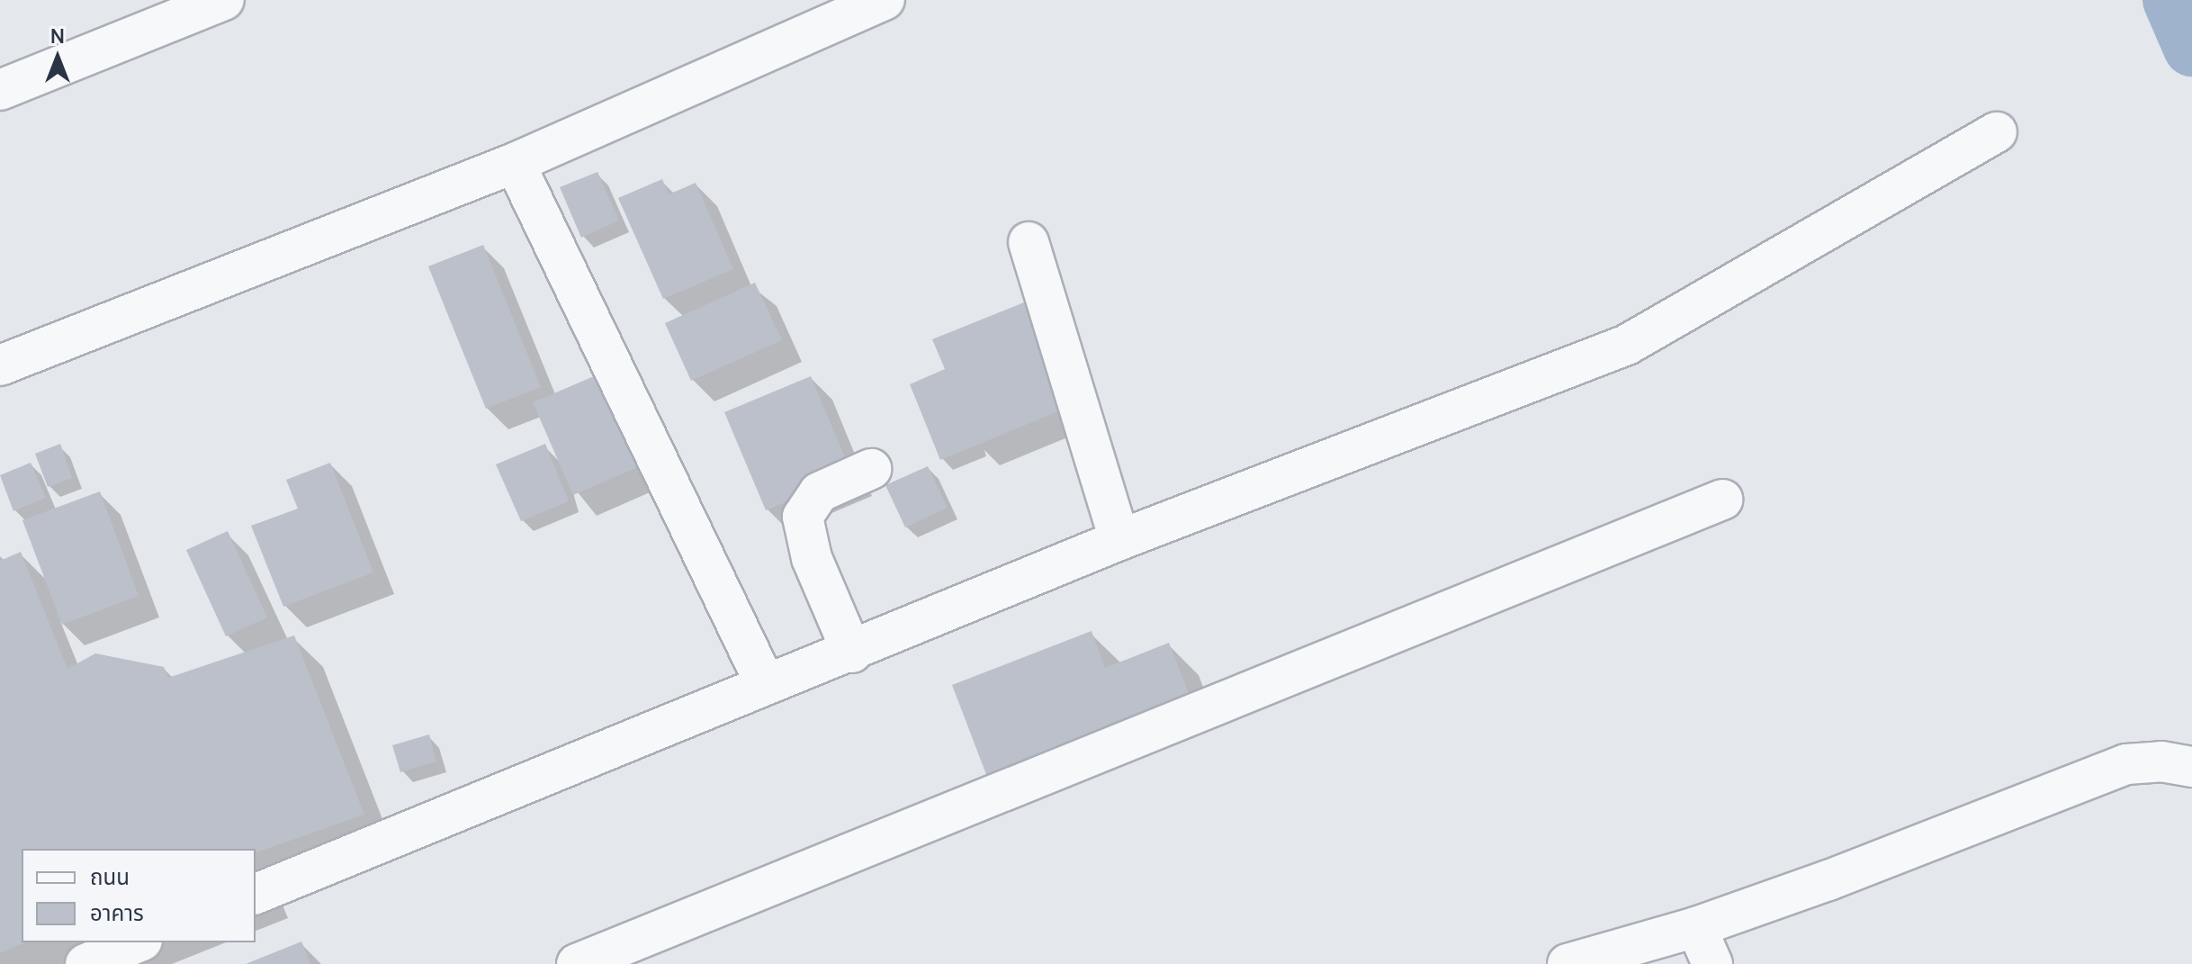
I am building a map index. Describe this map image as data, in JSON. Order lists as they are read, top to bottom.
{
  "legend": ["ถนน", "อาคาร"],
  "north": "top"
}
